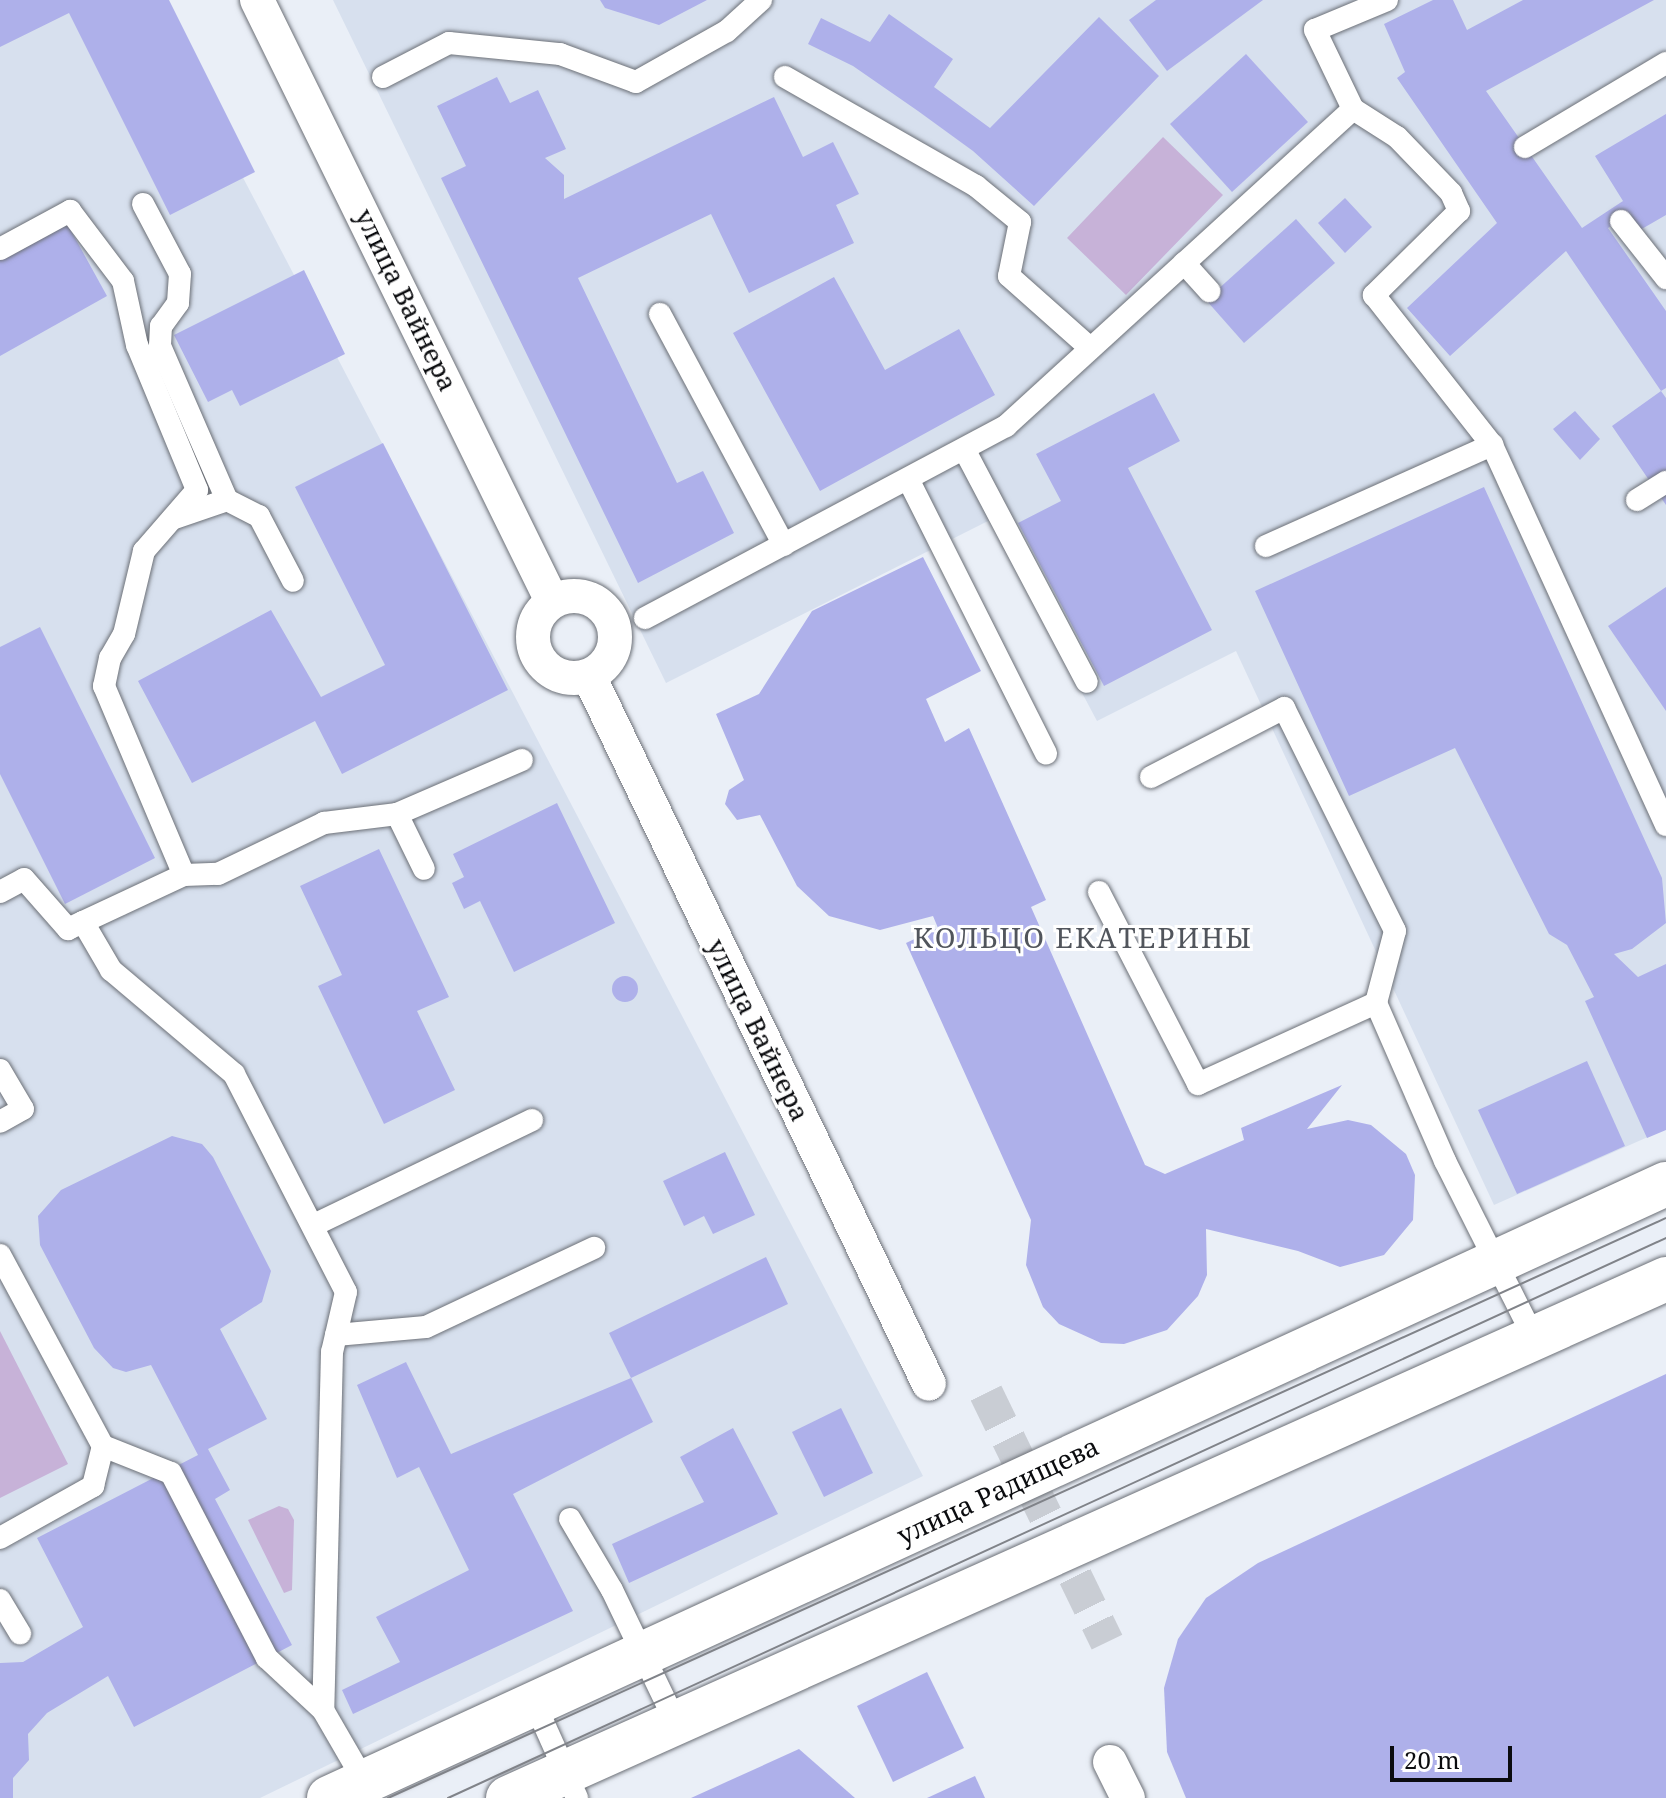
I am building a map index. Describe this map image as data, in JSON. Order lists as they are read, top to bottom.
{
  "streets": {
    "street": ["улица Вайнера", "улица Радищева"]
  },
  "districts": ["КОЛЬЦО ЕКАТЕРИНЫ"],
  "scale_bar": "20 m"
}
